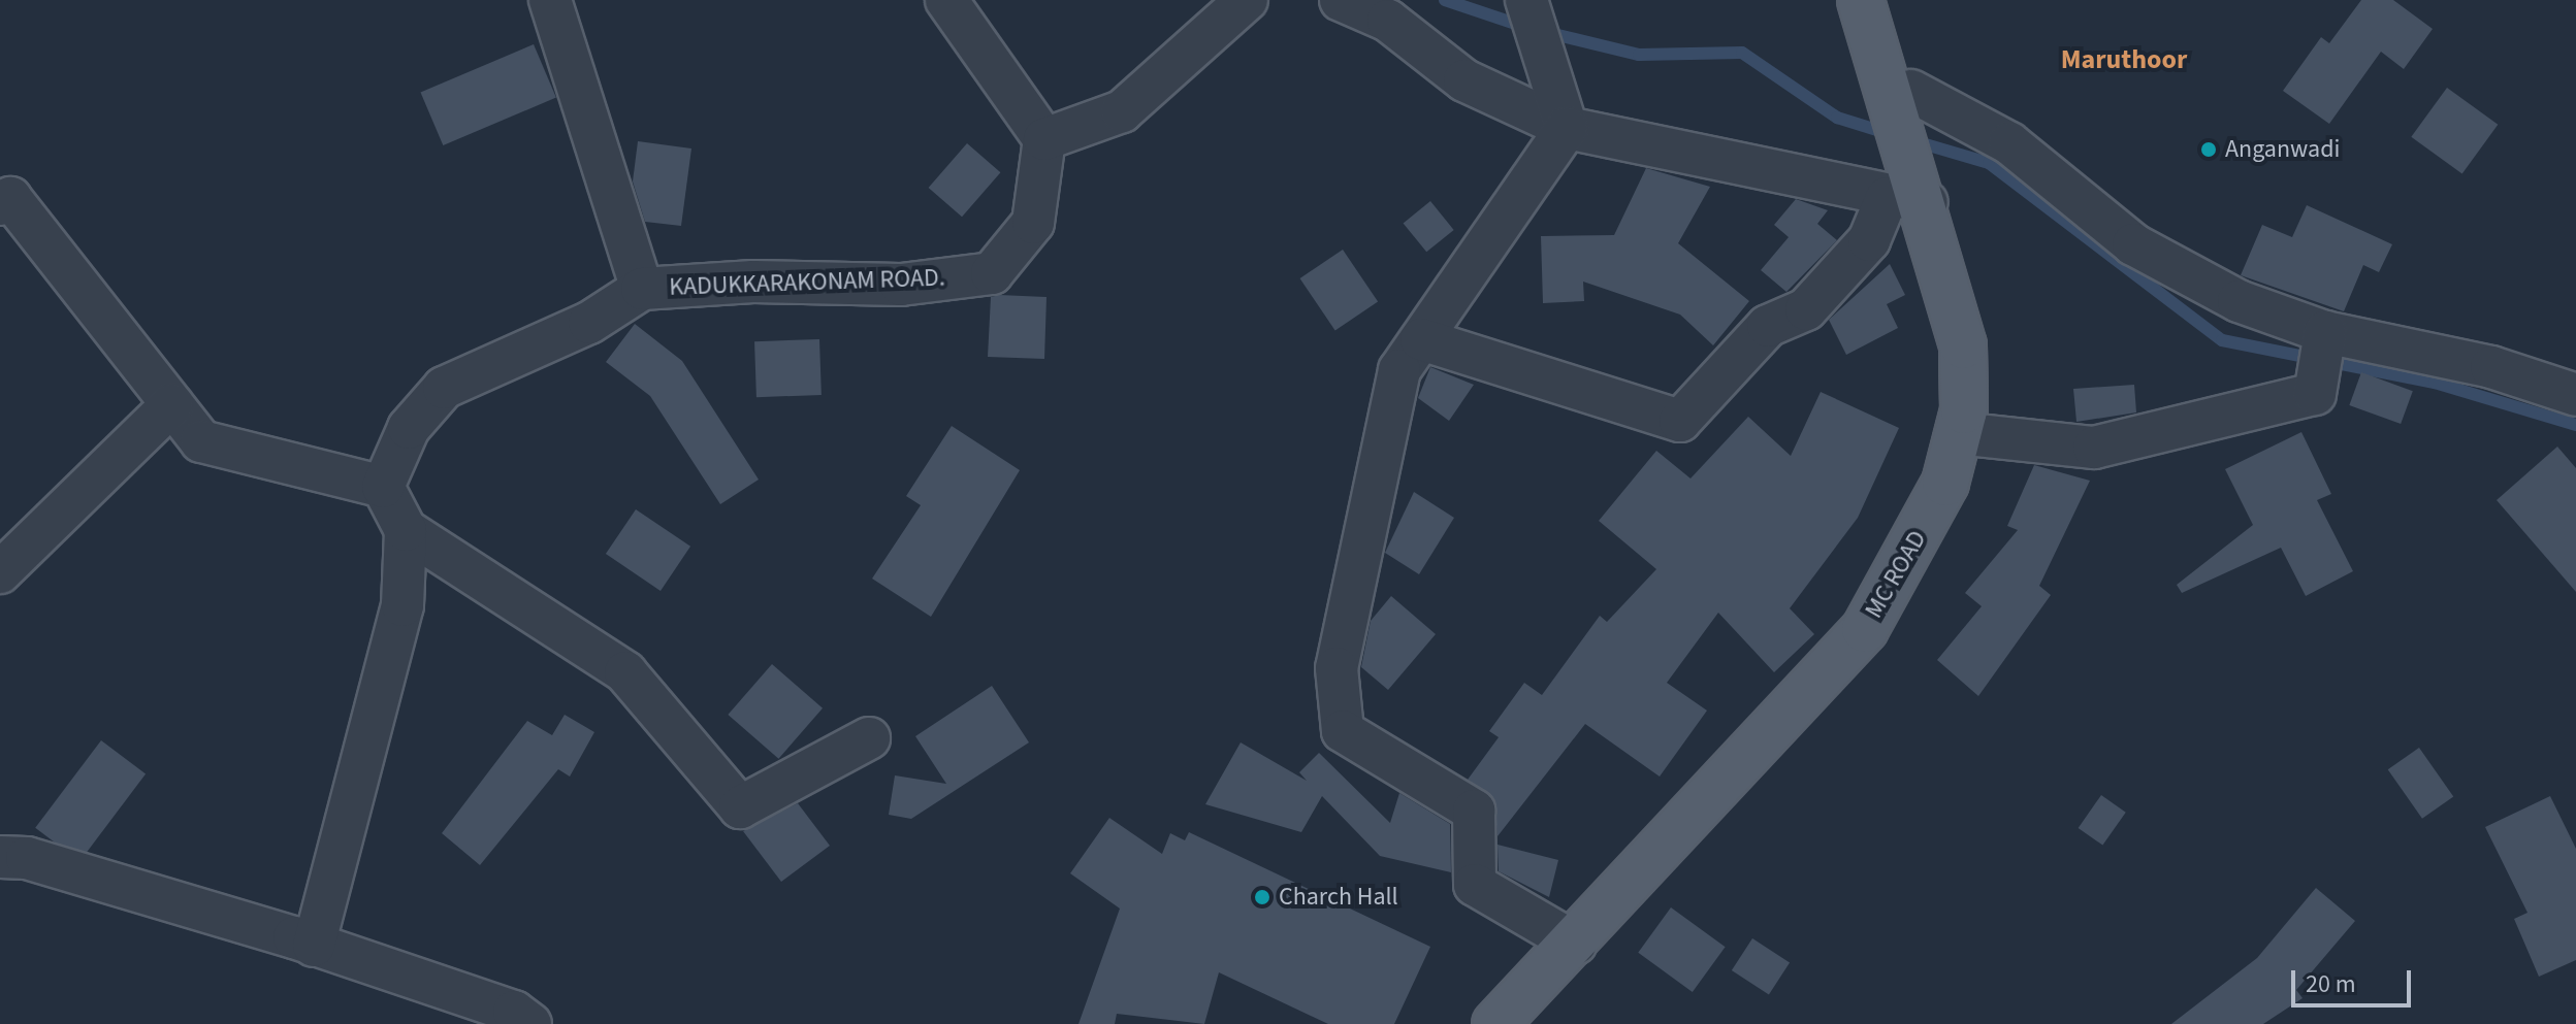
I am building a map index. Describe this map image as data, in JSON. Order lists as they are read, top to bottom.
{
  "streets": {
    "main road": ["MC ROAD"],
    "street": ["KADUKKARAKONAM ROAD."]
  },
  "districts": ["Maruthoor"],
  "places": ["Anganwadi", "Charch Hall"],
  "scale_bar": "20 m"
}
